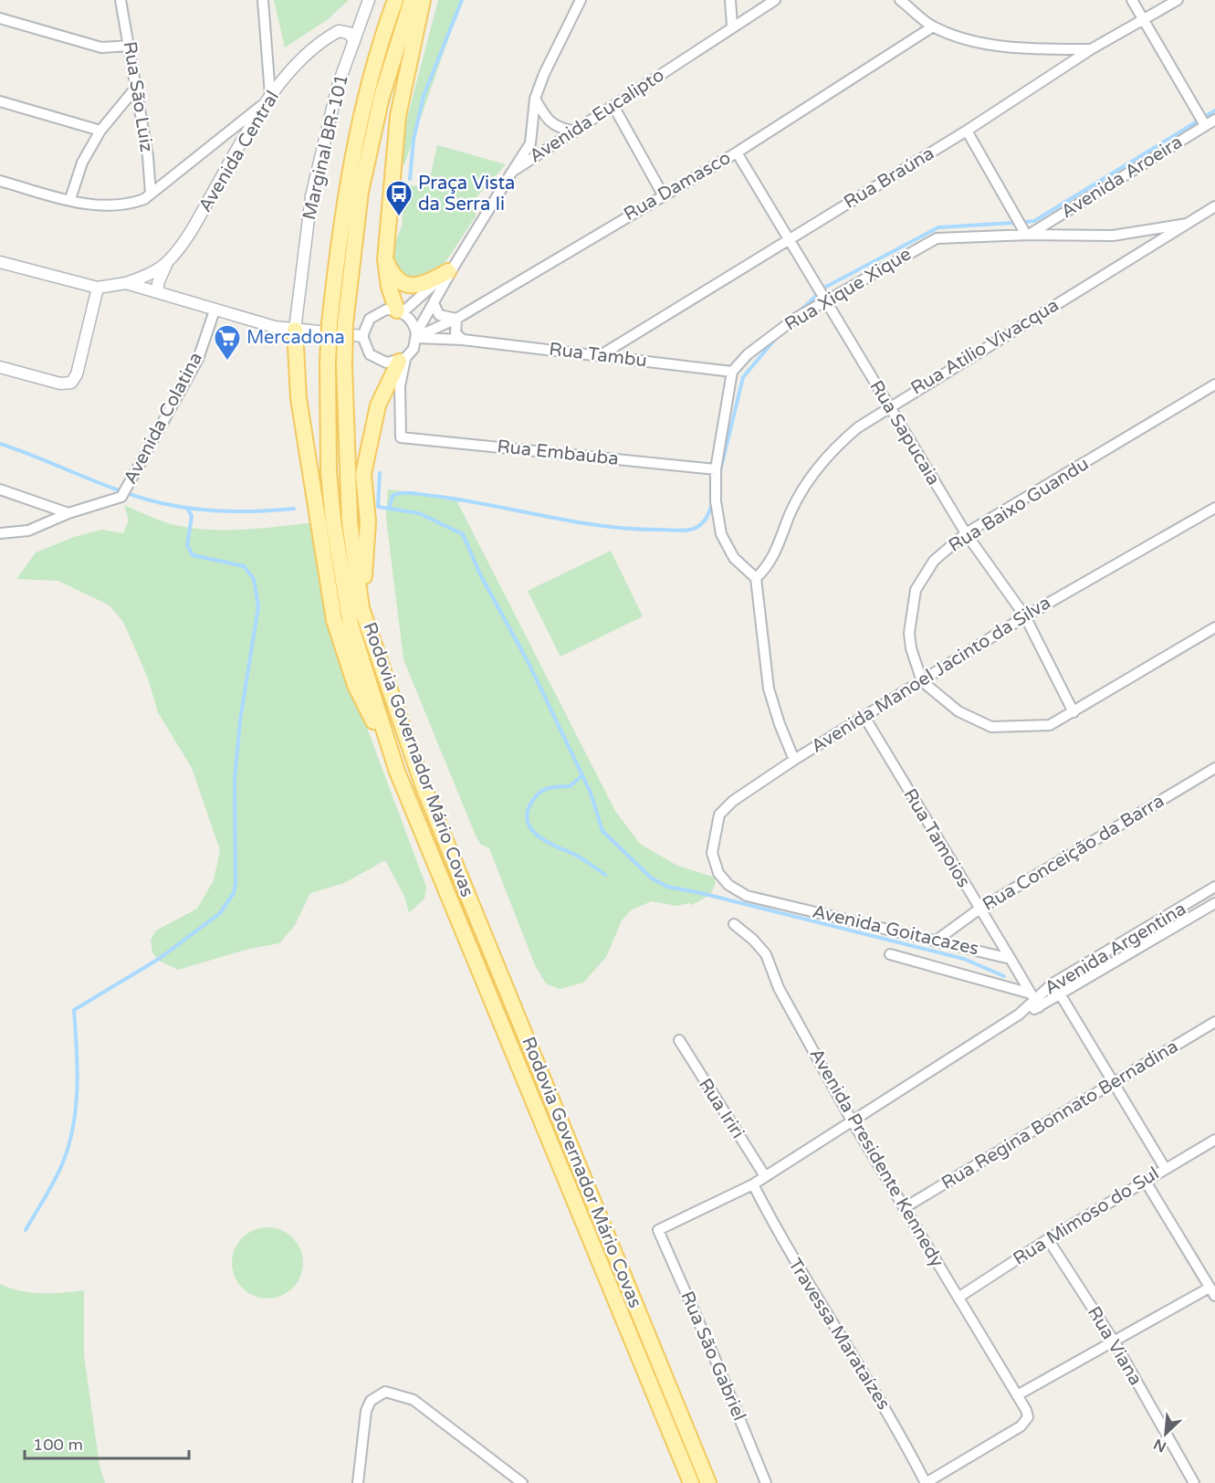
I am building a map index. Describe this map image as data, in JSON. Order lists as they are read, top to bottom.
{
  "streets": {
    "main road": ["Rodovia Governador Mário Covas"],
    "street": [
      "Rua São Luiz",
      "Avenida Eucalipto",
      "Marginal BR-101",
      "Avenida Central",
      "Avenida Aroeira",
      "Rua Braúna",
      "Rua Damasco",
      "Rua Xique Xique",
      "Rua Atilio Vivacqua",
      "Rua Tambu",
      "Avenida Colatina",
      "Rua Sapucaia",
      "Rua Embauba",
      "Rua Baixo Guandu",
      "Avenida Manoel Jacinto da Silva",
      "Rua Tamoios",
      "Rua Conceição da Barra",
      "Avenida Goitacazes",
      "Avenida Argentina",
      "Rua Iriri",
      "Rua Regina Bonnato Bernadina",
      "Avenida Presidente Kennedy",
      "Rua Mimoso do Sul",
      "Travessa Marataízes",
      "Rua Viana",
      "Rua São Gabriel"
    ]
  },
  "crossings": [
    ["Avenida Eucalipto", "Rua Damasco"],
    ["Avenida Eucalipto", "Rua Tambu"],
    ["Avenida Eucalipto", "Rua Embauba"],
    ["Marginal BR-101", "Avenida Central"],
    ["Avenida Aroeira", "Rua Xique Xique"],
    ["Rua Braúna", "Rua Tambu"],
    ["Rua Braúna", "Rua Sapucaia"],
    ["Rua Damasco", "Rua Tambu"],
    ["Rua Damasco", "Rua Sapucaia"],
    ["Rua Damasco", "Rua Embauba"],
    ["Rua Xique Xique", "Rua Atilio Vivacqua"],
    ["Rua Xique Xique", "Rua Tambu"],
    ["Rua Xique Xique", "Rua Sapucaia"],
    ["Rua Atilio Vivacqua", "Rua Sapucaia"],
    ["Rua Tambu", "Rua Embauba"],
    ["Rua Sapucaia", "Rua Baixo Guandu"],
    ["Rua Sapucaia", "Avenida Manoel Jacinto da Silva"],
    ["Rua Baixo Guandu", "Avenida Manoel Jacinto da Silva"],
    ["Avenida Manoel Jacinto da Silva", "Rua Tamoios"],
    ["Avenida Manoel Jacinto da Silva", "Avenida Goitacazes"],
    ["Rua Tamoios", "Rua Conceição da Barra"],
    ["Rua Tamoios", "Avenida Goitacazes"],
    ["Rua Conceição da Barra", "Avenida Goitacazes"],
    ["Avenida Argentina", "Rua Iriri"],
    ["Avenida Argentina", "Avenida Presidente Kennedy"],
    ["Avenida Argentina", "Travessa Marataízes"],
    ["Avenida Argentina", "Rua São Gabriel"],
    ["Rua Regina Bonnato Bernadina", "Avenida Presidente Kennedy"],
    ["Avenida Presidente Kennedy", "Rua Mimoso do Sul"],
    ["Avenida Presidente Kennedy", "Travessa Marataízes"],
    ["Rua Mimoso do Sul", "Rua Viana"]
  ],
  "places": {
    "bus stop": ["Praça Vista da Serra Ii"],
    "supermarket": ["Mercadona"]
  },
  "scale_bar": "100 m",
  "north": "bottom left"
}
